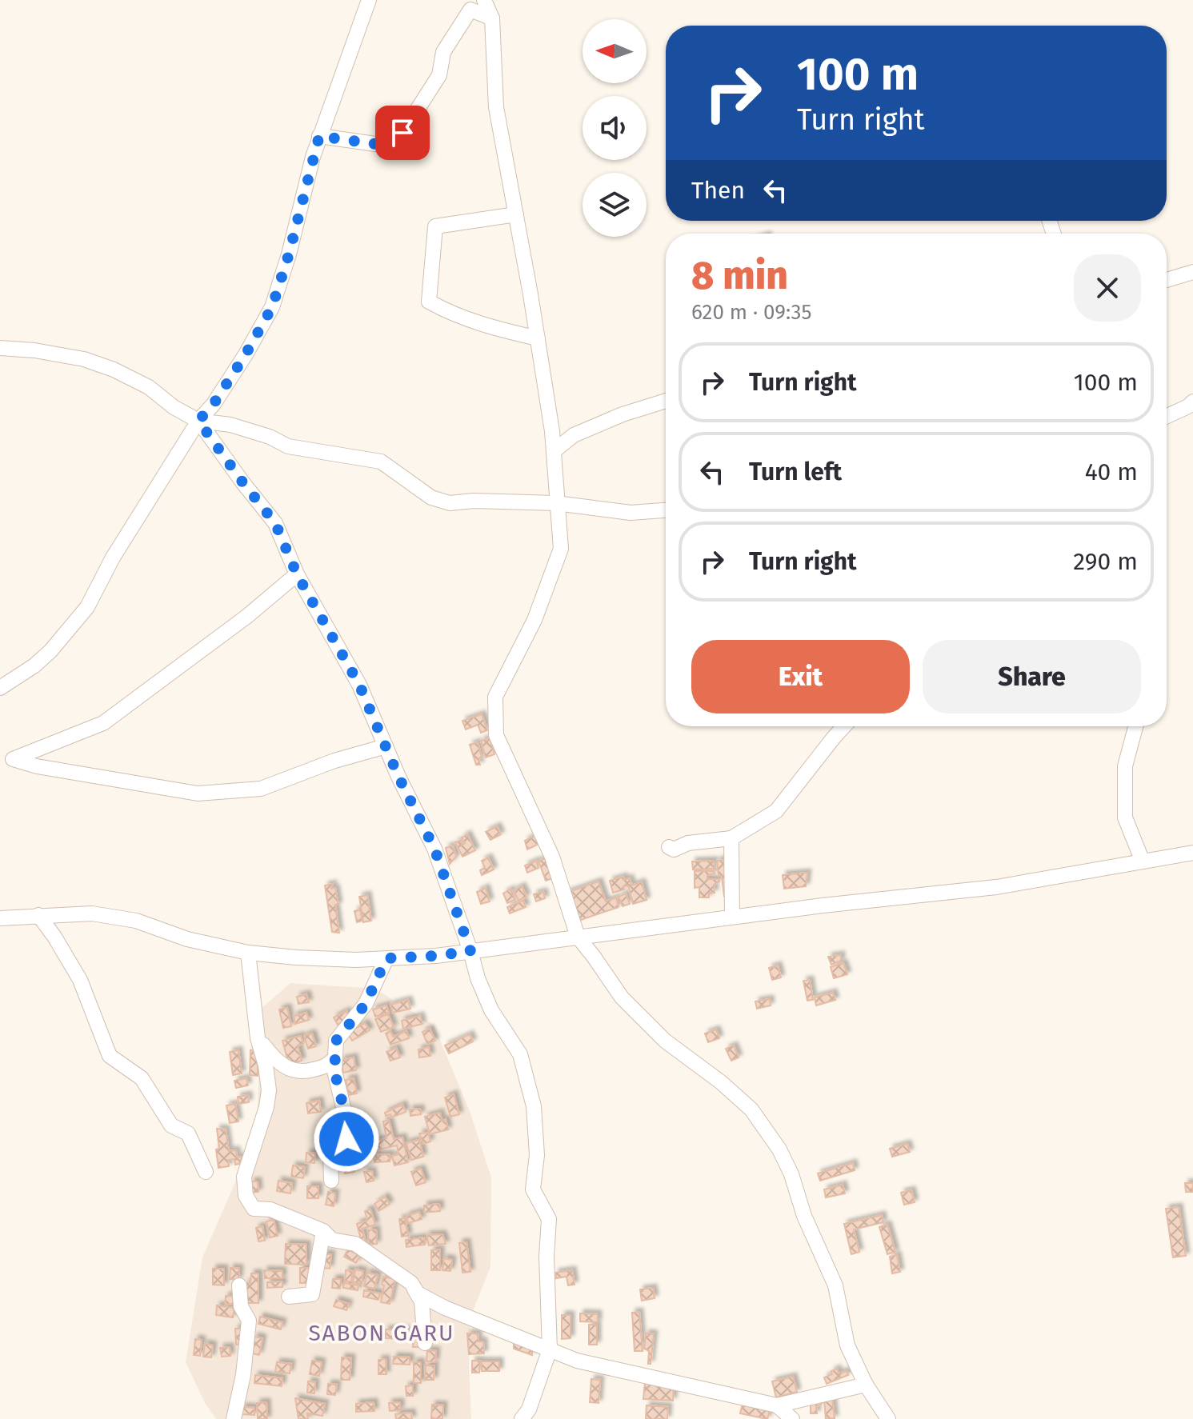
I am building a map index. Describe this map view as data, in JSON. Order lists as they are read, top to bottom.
{
  "districts": ["SABON GARU"],
  "north": "left",
  "page": {
    "turn": ["100 m", "Turn right"],
    "then": "Then",
    "heading": ["8 min", "620 m · 09:35"],
    "list": [
      {
        "name": "Turn right",
        "value": "100 m"
      },
      {
        "name": "Turn left",
        "value": "40 m"
      },
      {
        "name": "Turn right",
        "value": "290 m"
      }
    ],
    "buttons": ["Exit", "Share"]
  }
}
